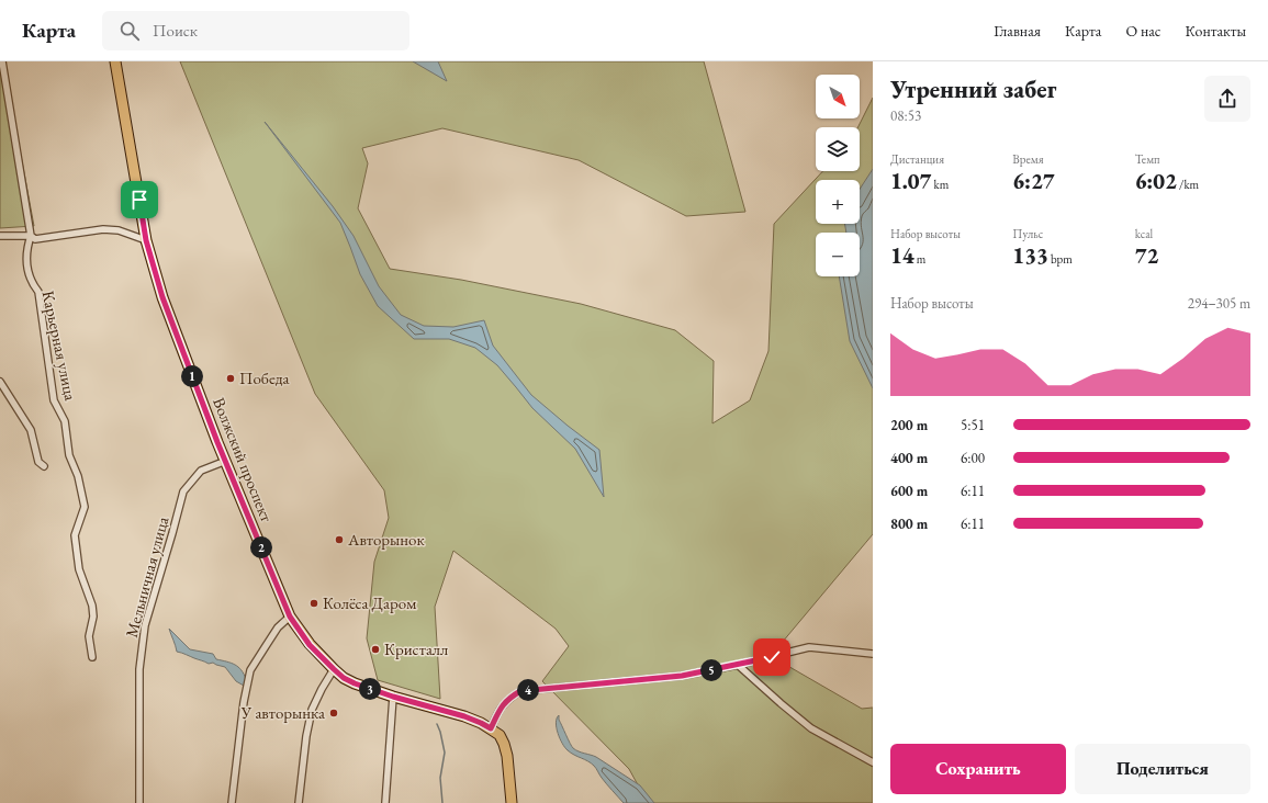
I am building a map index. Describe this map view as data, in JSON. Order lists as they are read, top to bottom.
{
  "streets": {
    "main road": ["Волжский проспект"],
    "street": ["Карьерная улица", "Мельничная улица"]
  },
  "crossings": [
    ["Волжский проспект", "Мельничная улица"]
  ],
  "places": [
    "Победа",
    "Авторынок",
    "Колёса Даром",
    "Кристалл",
    "У авторынка"
  ],
  "north": "bottom right",
  "page": {
    "header": "Карта",
    "search": "Поиск",
    "nav": [
      "Главная",
      "Карта",
      "О нас",
      "Контакты"
    ],
    "heading": ["Утренний забег", "08:53"],
    "map_buttons": ["+", "−"],
    "stats": [
      ["Дистанция", "1.07 km"],
      ["Время", "6:27"],
      ["Темп", "6:02 /km"],
      ["Набор высоты", "14 m"],
      ["Пульс", "133 bpm"],
      ["kcal", "72"]
    ],
    "chart": ["Набор высоты", "294–305 m"],
    "pins": [
      "1",
      "2",
      "5",
      "3",
      "4"
    ],
    "list": [
      {
        "name": "200 m",
        "note": "5:51"
      },
      {
        "name": "400 m",
        "note": "6:00"
      },
      {
        "name": "600 m",
        "note": "6:11"
      },
      {
        "name": "800 m",
        "note": "6:11"
      }
    ],
    "buttons": ["Сохранить", "Поделиться"]
  }
}
